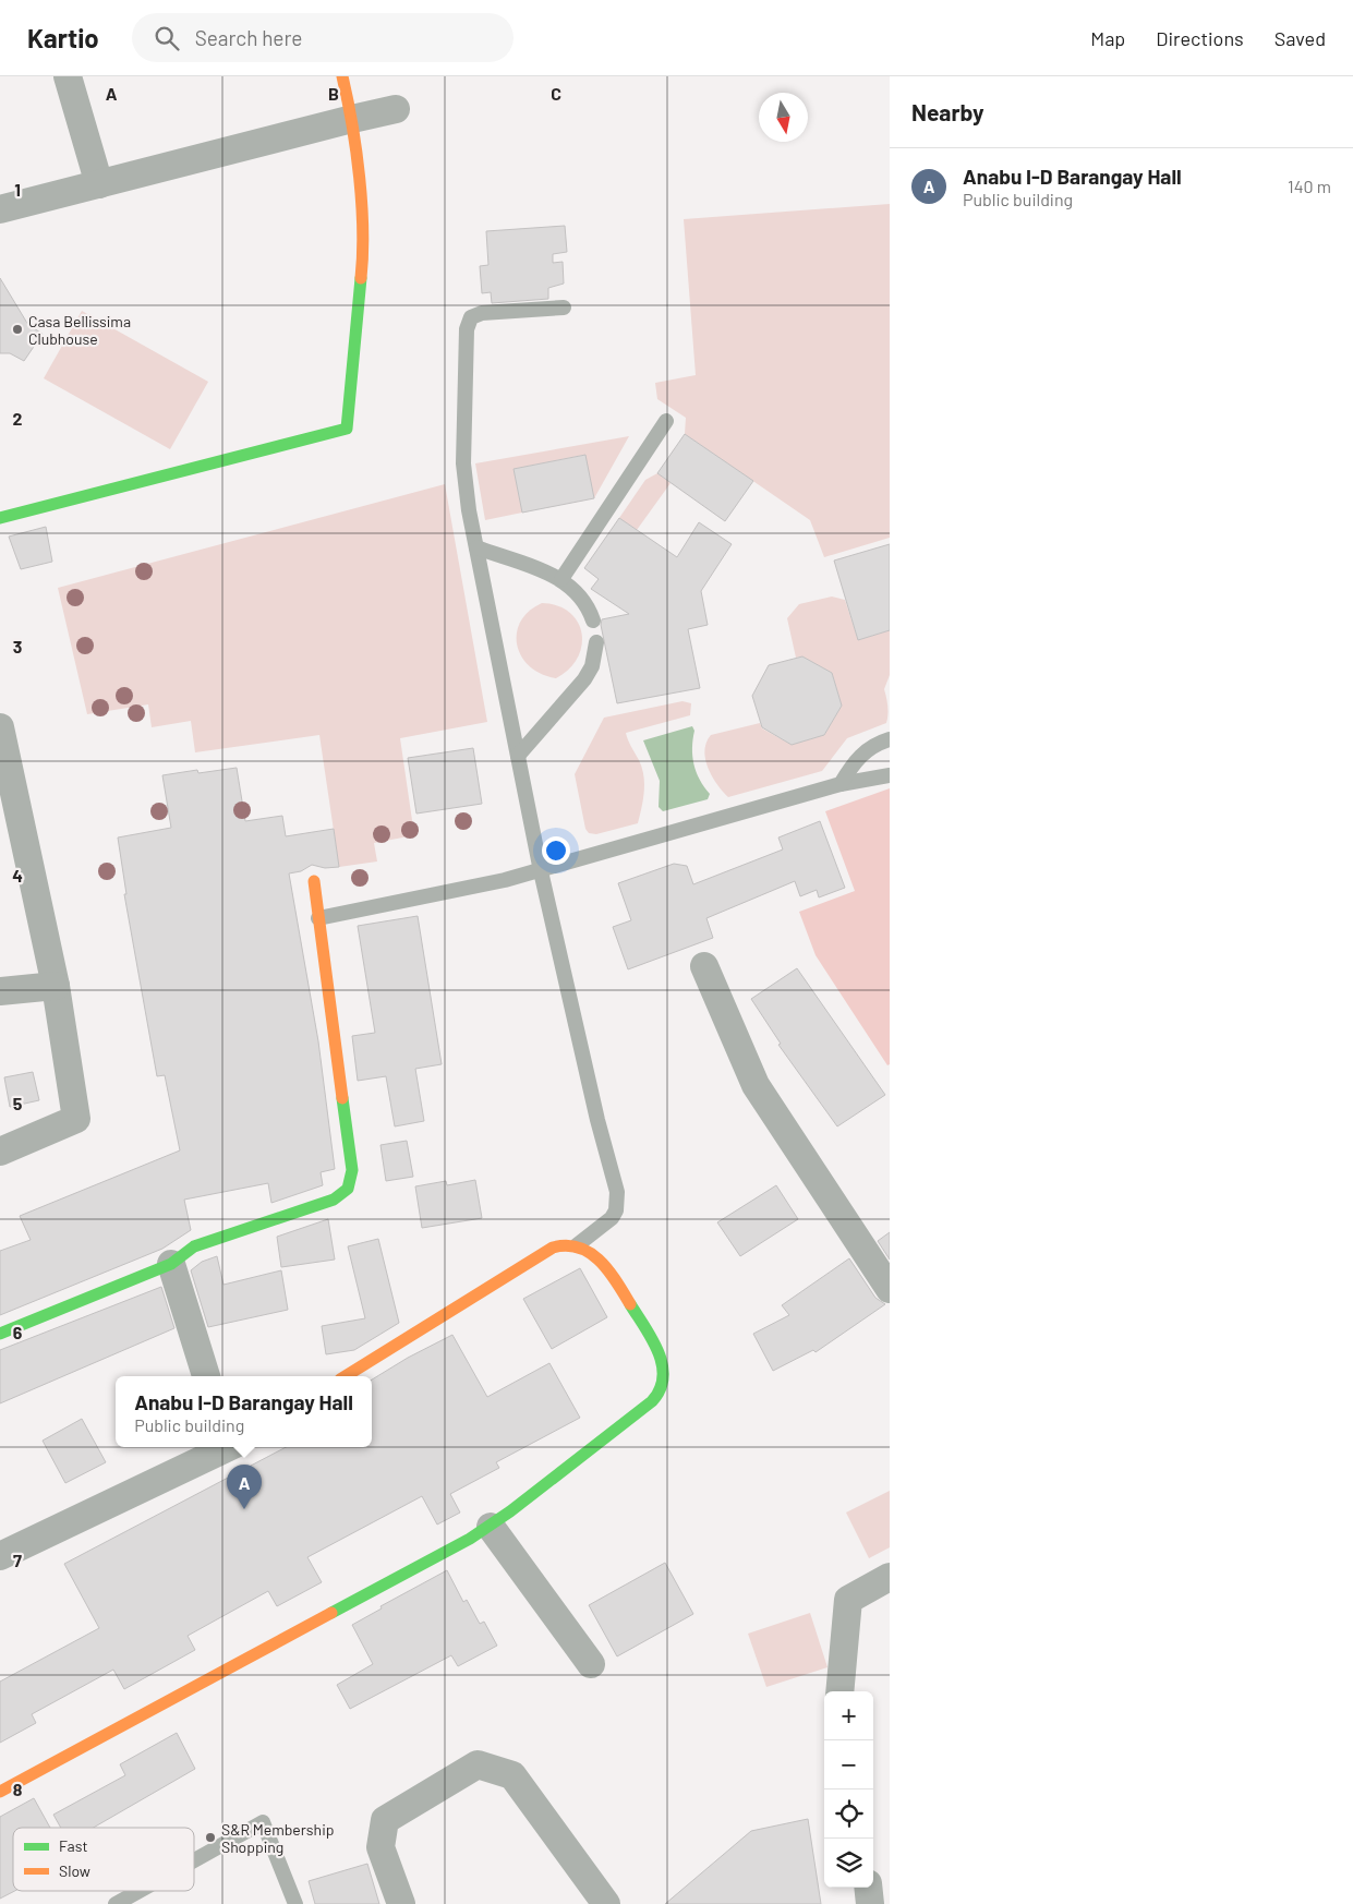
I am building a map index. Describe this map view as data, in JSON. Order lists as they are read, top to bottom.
{
  "places": ["Casa Bellissima Clubhouse", "S&R Membership Shopping"],
  "legend": ["Fast", "Slow"],
  "north": "bottom",
  "page": {
    "header": "Kartio",
    "search": "Search here",
    "nav": ["Map", "Directions", "Saved"],
    "heading": "Nearby",
    "list": [
      {
        "mark": "A",
        "name": "Anabu I-D Barangay Hall",
        "note": "Public building",
        "value": "140 m"
      }
    ],
    "popup": ["Anabu I-D Barangay Hall", "Public building"],
    "pins": "A",
    "map_buttons": ["+", "−"]
  },
  "grid": {
    "columns": ["A", "B", "C"],
    "rows": [
      "1",
      "2",
      "3",
      "4",
      "5",
      "6",
      "7",
      "8"
    ]
  }
}
